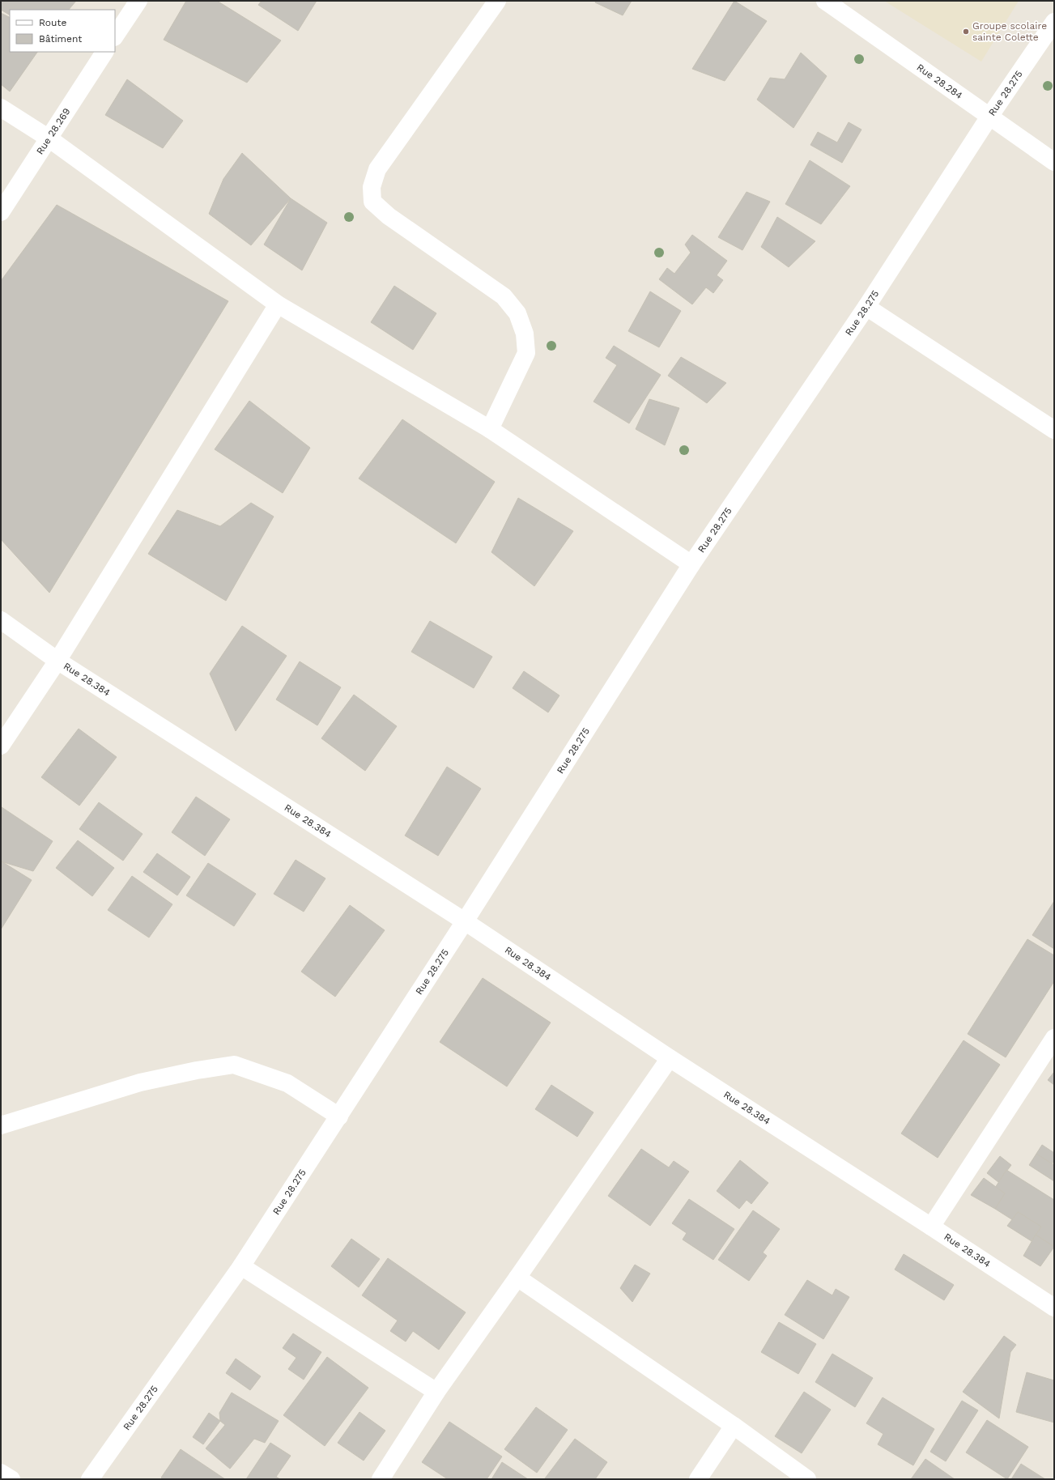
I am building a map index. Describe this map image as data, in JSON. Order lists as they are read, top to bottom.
{
  "streets": {
    "street": [
      "Rue 28.284",
      "Rue 28.275",
      "Rue 28.269",
      "Rue 28.384"
    ]
  },
  "crossings": [
    ["Rue 28.284", "Rue 28.275"],
    ["Rue 28.275", "Rue 28.384"]
  ],
  "places": ["Groupe scolaire sainte Colette"],
  "legend": ["Route", "Bâtiment"]
}
